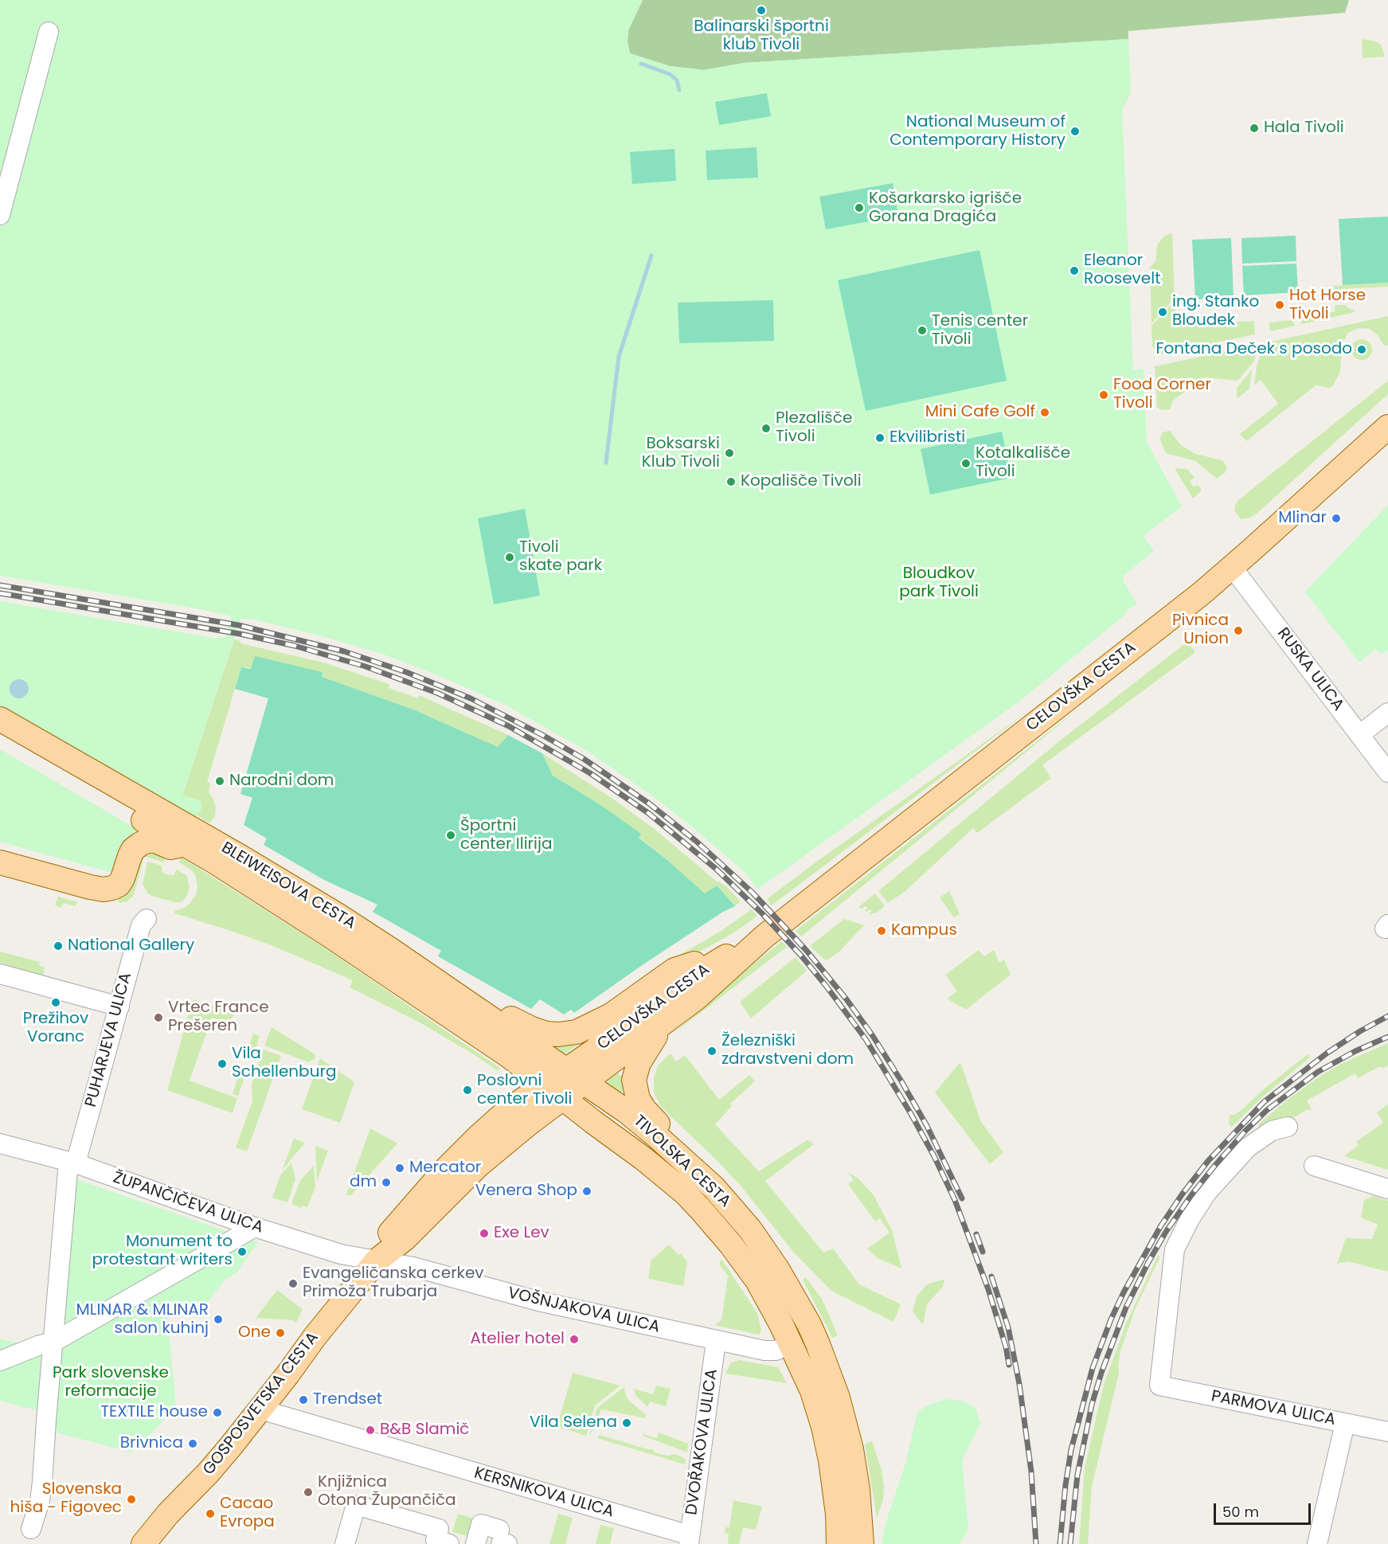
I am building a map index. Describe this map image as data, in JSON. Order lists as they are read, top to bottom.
{
  "streets": {
    "main road": [
      "CELOVŠKA CESTA",
      "BLEIWEISOVA CESTA",
      "TIVOLSKA CESTA",
      "GOSPOSVETSKA CESTA"
    ],
    "street": [
      "RUSKA ULICA",
      "PUHARJEVA ULICA",
      "ŽUPANČIČEVA ULICA",
      "VOŠNJAKOVA ULICA",
      "PARMOVA ULICA",
      "DVOŘAKOVA ULICA",
      "KERSNIKOVA ULICA"
    ]
  },
  "crossings": [
    ["RUSKA ULICA", "CELOVŠKA CESTA"],
    ["CELOVŠKA CESTA", "BLEIWEISOVA CESTA"],
    ["CELOVŠKA CESTA", "TIVOLSKA CESTA"],
    ["CELOVŠKA CESTA", "GOSPOSVETSKA CESTA"],
    ["BLEIWEISOVA CESTA", "TIVOLSKA CESTA"],
    ["BLEIWEISOVA CESTA", "GOSPOSVETSKA CESTA"],
    ["PUHARJEVA ULICA", "ŽUPANČIČEVA ULICA"],
    ["TIVOLSKA CESTA", "VOŠNJAKOVA ULICA"],
    ["TIVOLSKA CESTA", "GOSPOSVETSKA CESTA"],
    ["ŽUPANČIČEVA ULICA", "VOŠNJAKOVA ULICA"],
    ["ŽUPANČIČEVA ULICA", "GOSPOSVETSKA CESTA"],
    ["VOŠNJAKOVA ULICA", "GOSPOSVETSKA CESTA"],
    ["VOŠNJAKOVA ULICA", "DVOŘAKOVA ULICA"],
    ["GOSPOSVETSKA CESTA", "KERSNIKOVA ULICA"],
    ["DVOŘAKOVA ULICA", "KERSNIKOVA ULICA"]
  ],
  "parks": ["Bloudkov park Tivoli", "Park slovenske reformacije"],
  "places": [
    "Balinarski športni klub Tivoli",
    "Hala Tivoli",
    "National Museum of Contemporary History",
    "Košarkarsko igrišče Gorana Dragića",
    "Eleanor Roosevelt",
    "Hot Horse Tivoli",
    "ing. Stanko Bloudek",
    "Tenis center Tivoli",
    "Fontana Deček s posodo",
    "Food Corner Tivoli",
    "Mini Cafe Golf",
    "Plezališče Tivoli",
    "Ekvilibristi",
    "Boksarski Klub Tivoli",
    "Kotalkališče Tivoli",
    "Kopališče Tivoli",
    "Mlinar",
    "Tivoli skate park",
    "Pivnica Union",
    "Narodni dom",
    "Športni center Ilirija",
    "Kampus",
    "National Gallery",
    "Prežihov Voranc",
    "Vrtec France Prešeren",
    "Železniški zdravstveni dom",
    "Vila Schellenburg",
    "Poslovni center Tivoli",
    "Mercator",
    "dm",
    "Venera Shop",
    "Exe Lev",
    "Monument to protestant writers",
    "Evangeličanska cerkev Primoža Trubarja",
    "MLINAR & MLINAR salon kuhinj",
    "One",
    "Atelier hotel",
    "Trendset",
    "TEXTILE house",
    "Vila Selena",
    "B&B Slamič",
    "Brivnica",
    "Knjižnica Otona Župančiča",
    "Slovenska hiša - Figovec",
    "Cacao Evropa"
  ],
  "scale_bar": "50 m"
}
